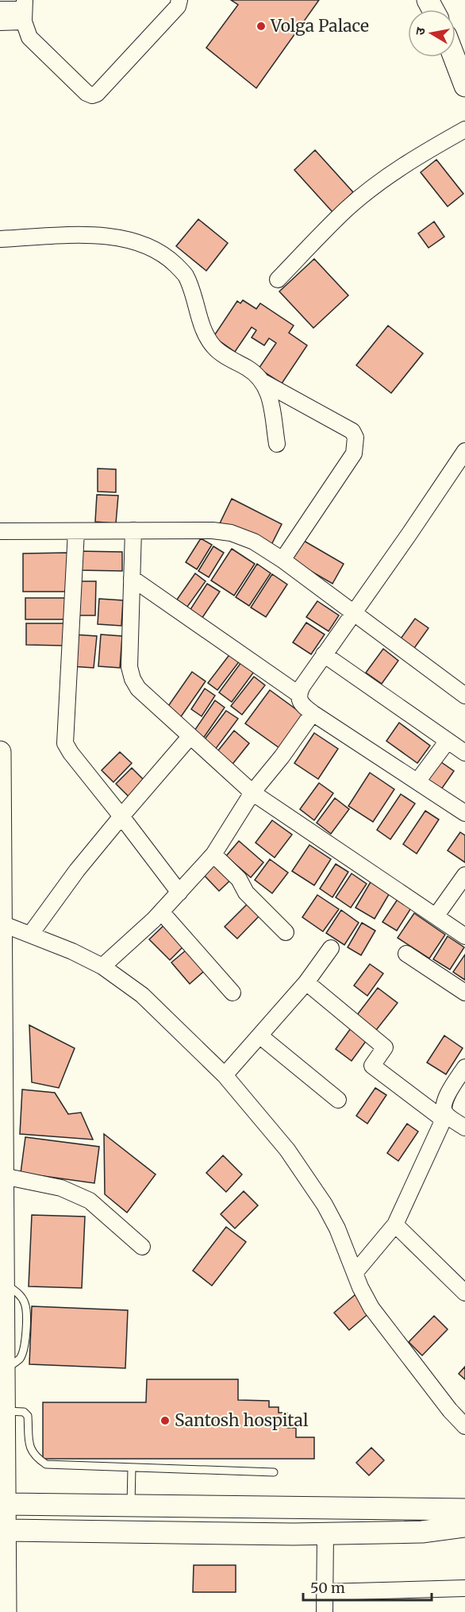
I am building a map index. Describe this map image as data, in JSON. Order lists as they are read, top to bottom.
{
  "places": ["Volga Palace", "Santosh hospital"],
  "scale_bar": "50 m",
  "north": "left"
}
